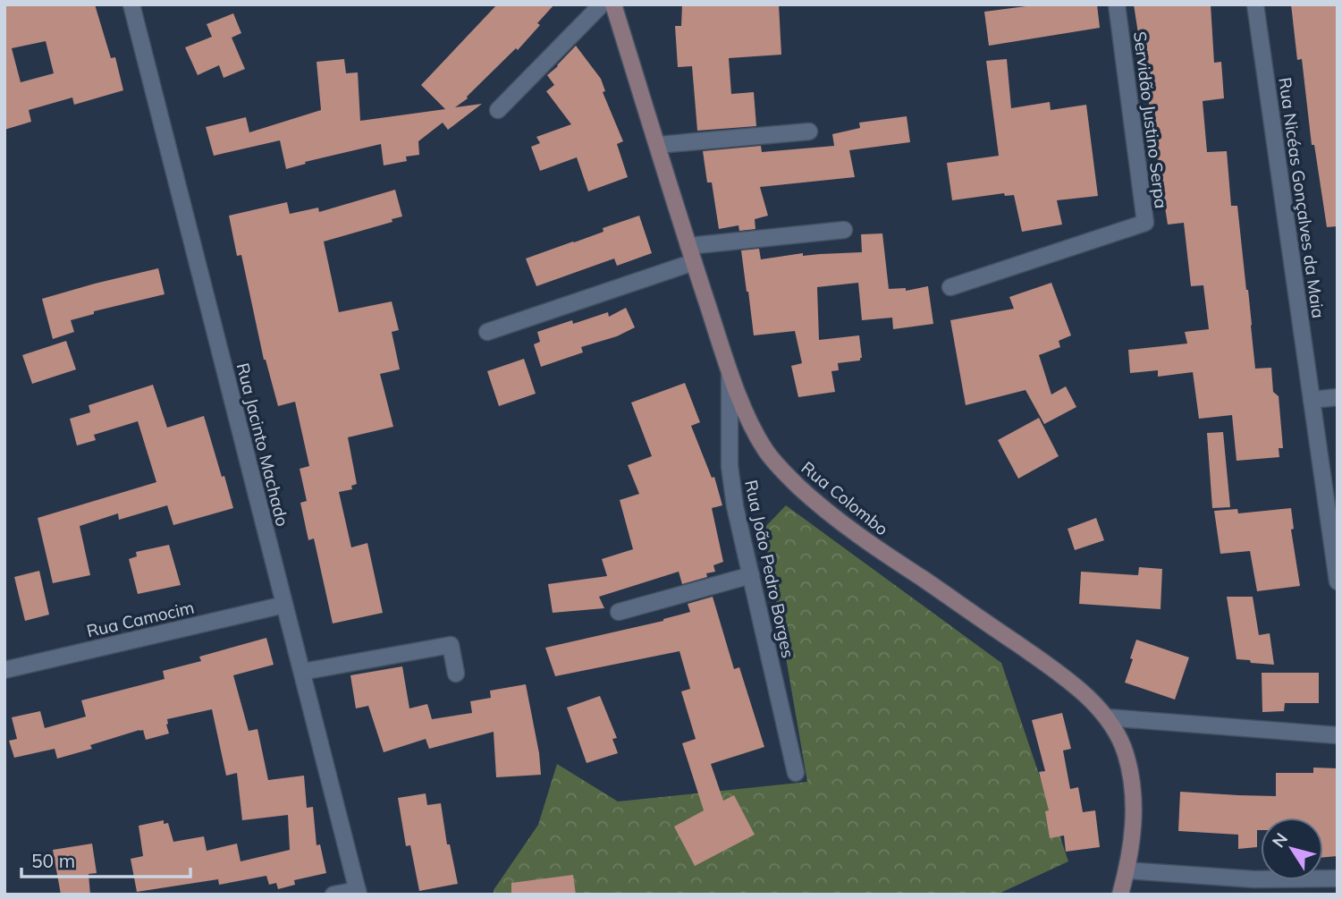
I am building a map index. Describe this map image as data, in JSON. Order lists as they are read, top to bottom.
{
  "streets": {
    "street": [
      "Servidão Justino Serpa",
      "Rua Nicéas Gonçalves da Maia",
      "Rua Jacinto Machado",
      "Rua Colombo",
      "Rua João Pedro Borges",
      "Rua Camocim"
    ]
  },
  "crossings": [
    ["Rua Jacinto Machado", "Rua Camocim"],
    ["Rua Colombo", "Rua João Pedro Borges"]
  ],
  "scale_bar": "50 m",
  "north": "top left"
}
